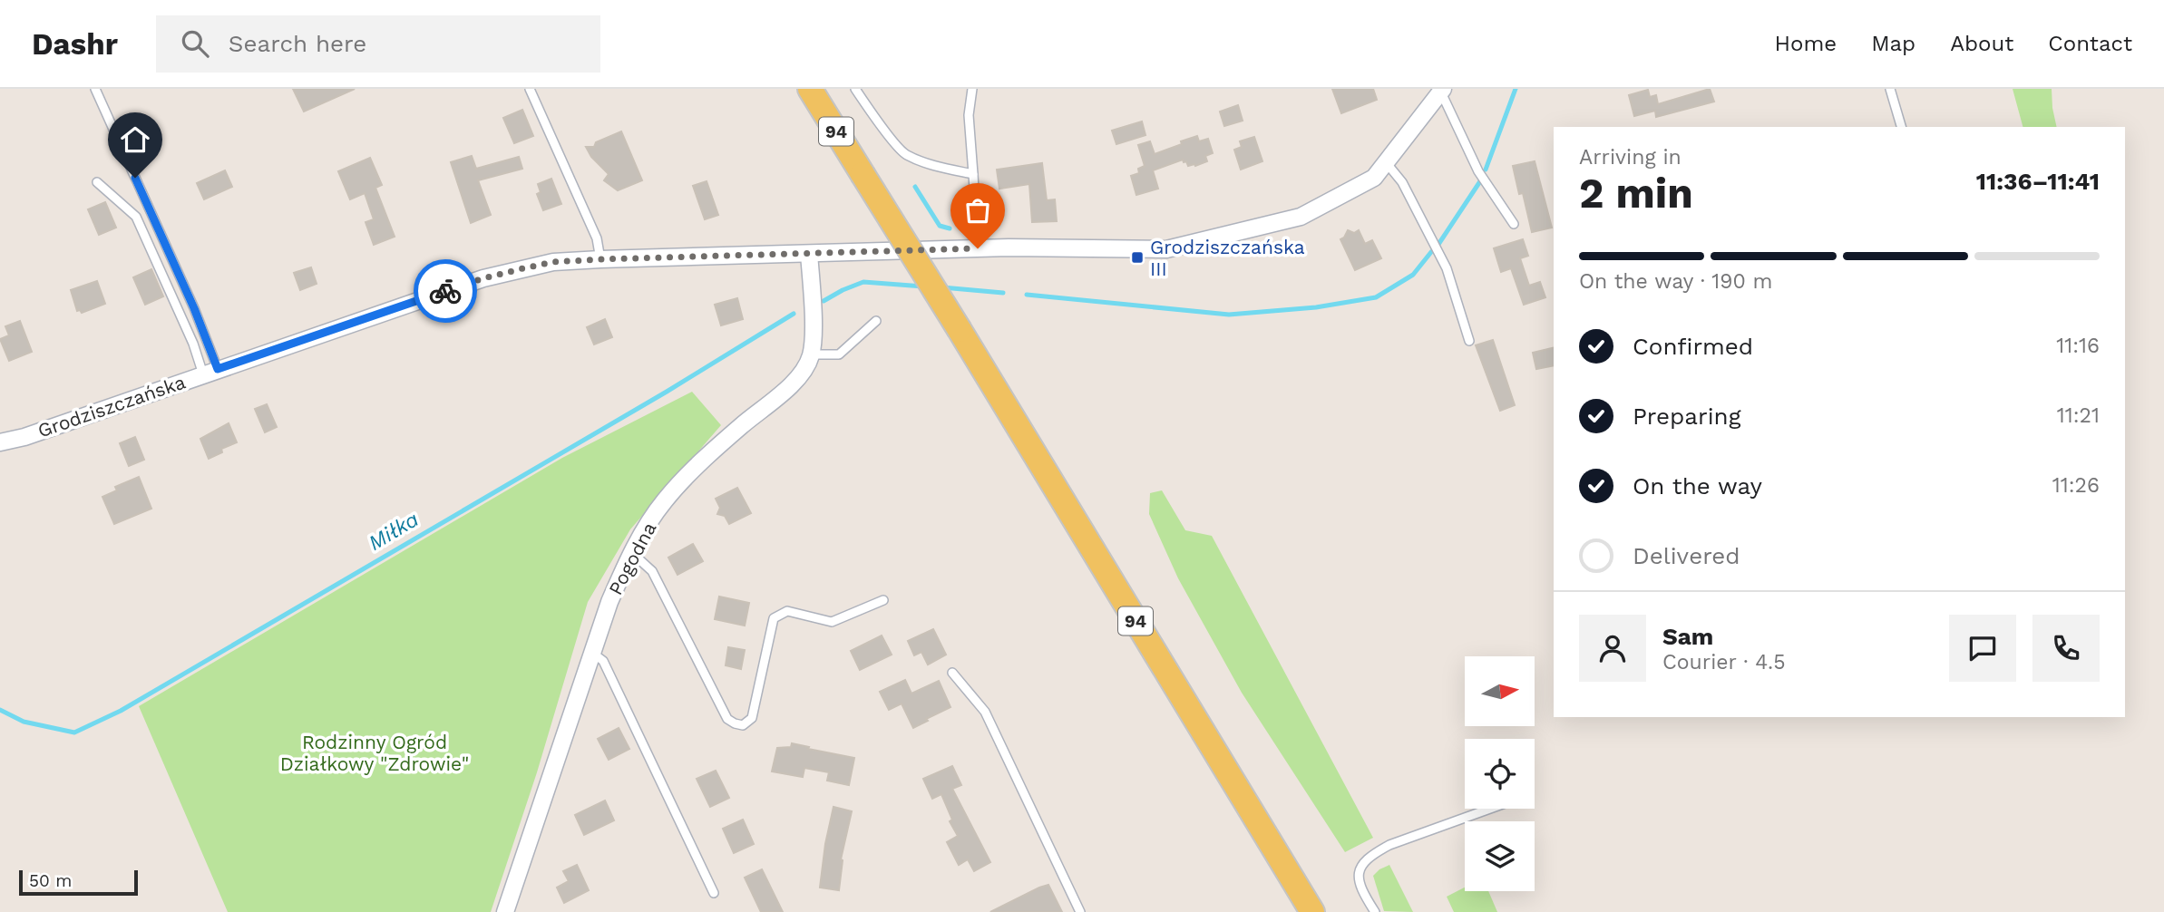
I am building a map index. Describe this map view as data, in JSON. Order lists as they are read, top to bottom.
{
  "streets": {
    "main road": ["94"],
    "street": ["Grodziszczańska", "Pogodna"]
  },
  "crossings": [
    ["Grodziszczańska", "Pogodna"]
  ],
  "water": ["Miłka"],
  "parks": ["Rodzinny Ogród Działkowy \"Zdrowie\""],
  "places": {
    "transit": ["Grodziszczańska III"]
  },
  "scale_bar": "50 m",
  "north": "right",
  "page": {
    "header": "Dashr",
    "search": "Search here",
    "nav": [
      "Home",
      "Map",
      "About",
      "Contact"
    ],
    "heading": ["2 min", "Arriving in", "11:36–11:41"],
    "panel": ["Sam", "Courier · 4.5"],
    "bar": "On the way · 190 m",
    "list": [
      ["Confirmed", "11:16"],
      ["Preparing", "11:21"],
      ["On the way", "11:26"],
      "Delivered"
    ],
    "scale": "50 m"
  }
}
